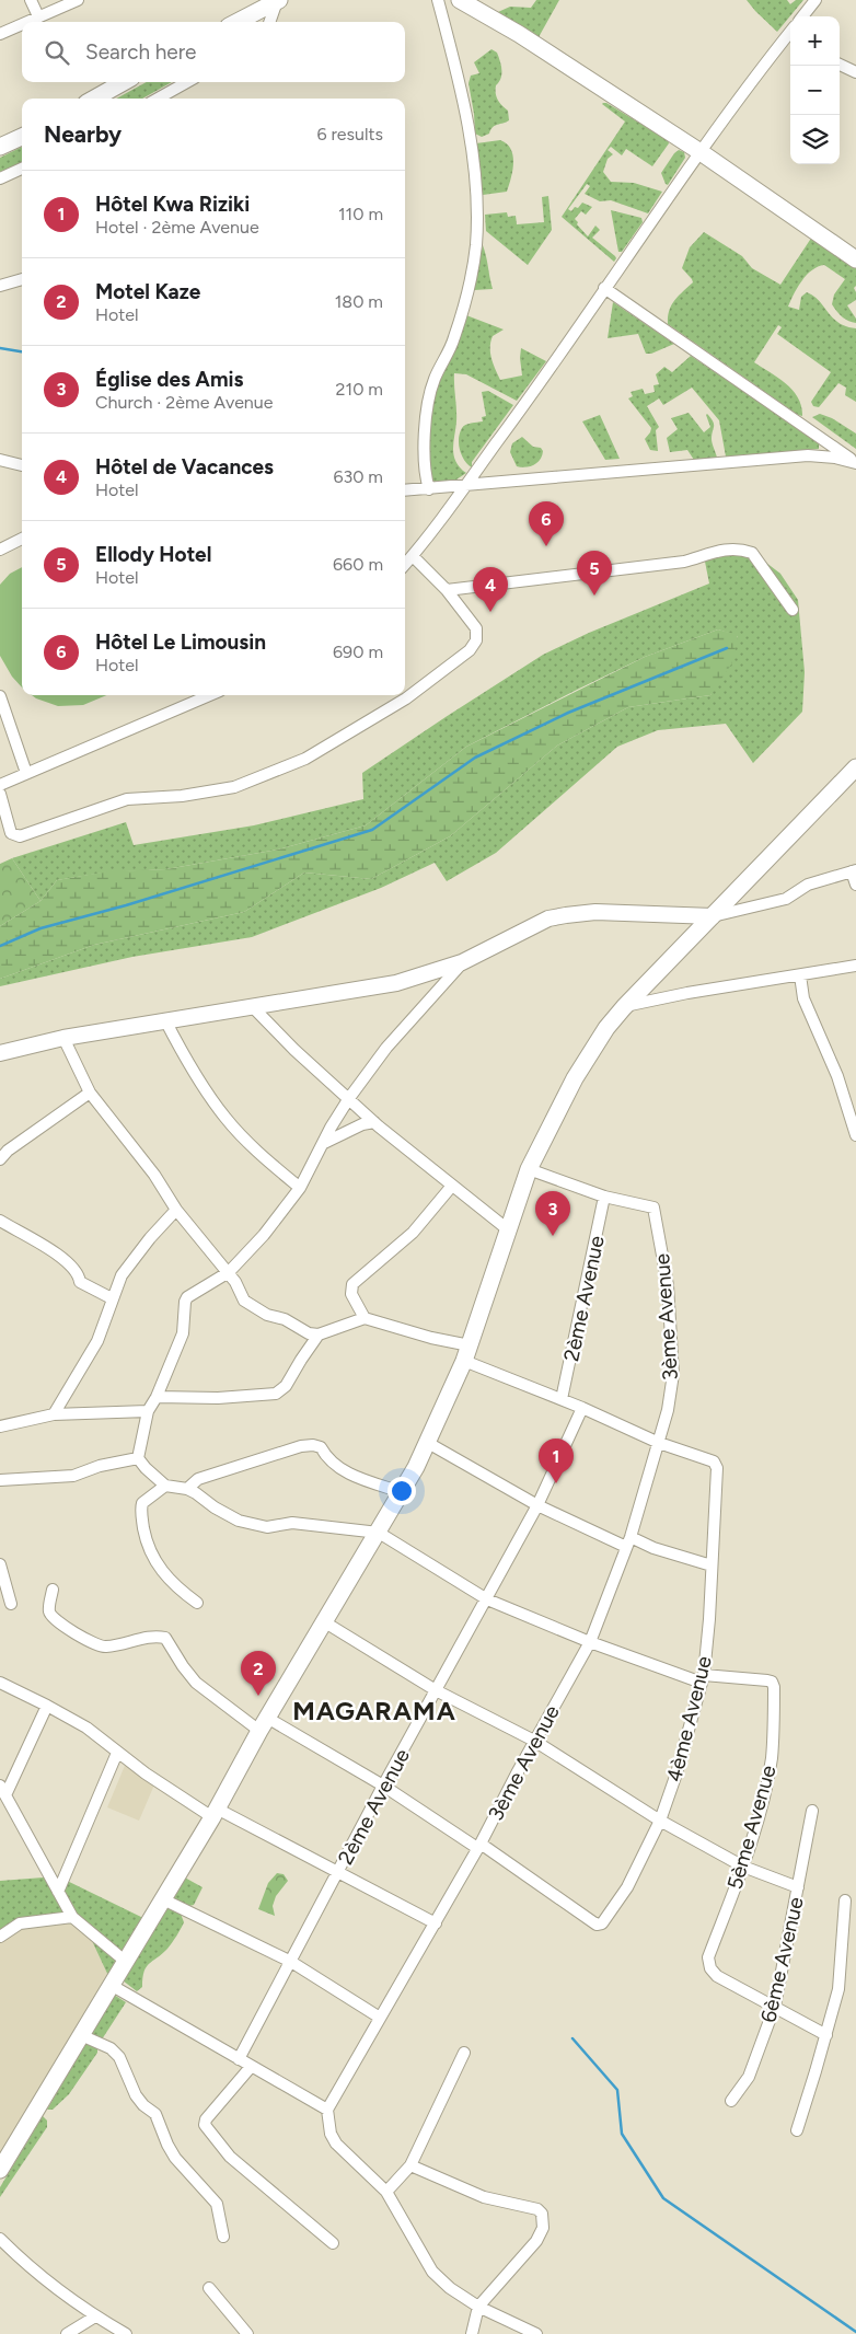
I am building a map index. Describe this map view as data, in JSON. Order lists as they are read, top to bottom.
{
  "streets": {
    "street": [
      "2ème Avenue",
      "3ème Avenue",
      "4ème Avenue",
      "5ème Avenue",
      "6ème Avenue"
    ]
  },
  "crossings": [
    ["2ème Avenue", "3ème Avenue"],
    ["3ème Avenue", "4ème Avenue"],
    ["4ème Avenue", "5ème Avenue"],
    ["5ème Avenue", "6ème Avenue"]
  ],
  "districts": ["MAGARAMA"],
  "page": {
    "map_buttons": ["+", "−"],
    "search": "Search here",
    "heading": ["Nearby", "6 results"],
    "list": [
      {
        "mark": "1",
        "name": "Hôtel Kwa Riziki",
        "note": "Hotel · 2ème Avenue",
        "value": "110 m"
      },
      {
        "mark": "2",
        "name": "Motel Kaze",
        "note": "Hotel",
        "value": "180 m"
      },
      {
        "mark": "3",
        "name": "Église des Amis",
        "note": "Church · 2ème Avenue",
        "value": "210 m"
      },
      {
        "mark": "4",
        "name": "Hôtel de Vacances",
        "note": "Hotel",
        "value": "630 m"
      },
      {
        "mark": "5",
        "name": "Ellody Hotel",
        "note": "Hotel",
        "value": "660 m"
      },
      {
        "mark": "6",
        "name": "Hôtel Le Limousin",
        "note": "Hotel",
        "value": "690 m"
      }
    ],
    "pins": [
      "6",
      "5",
      "4",
      "3",
      "1",
      "2"
    ]
  }
}
